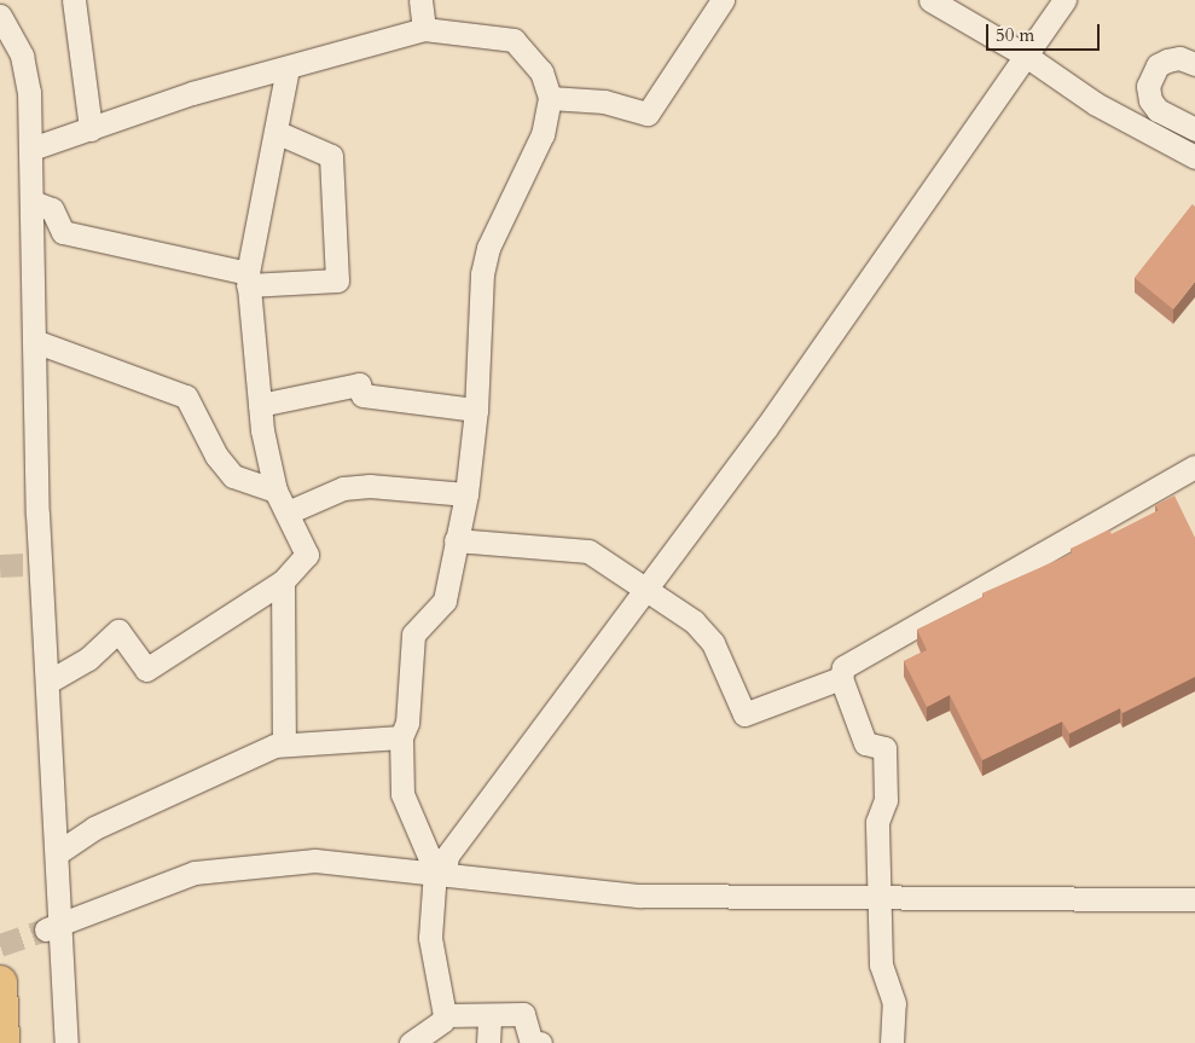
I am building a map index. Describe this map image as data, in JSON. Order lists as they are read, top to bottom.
{
  "scale_bar": "50 m"
}
